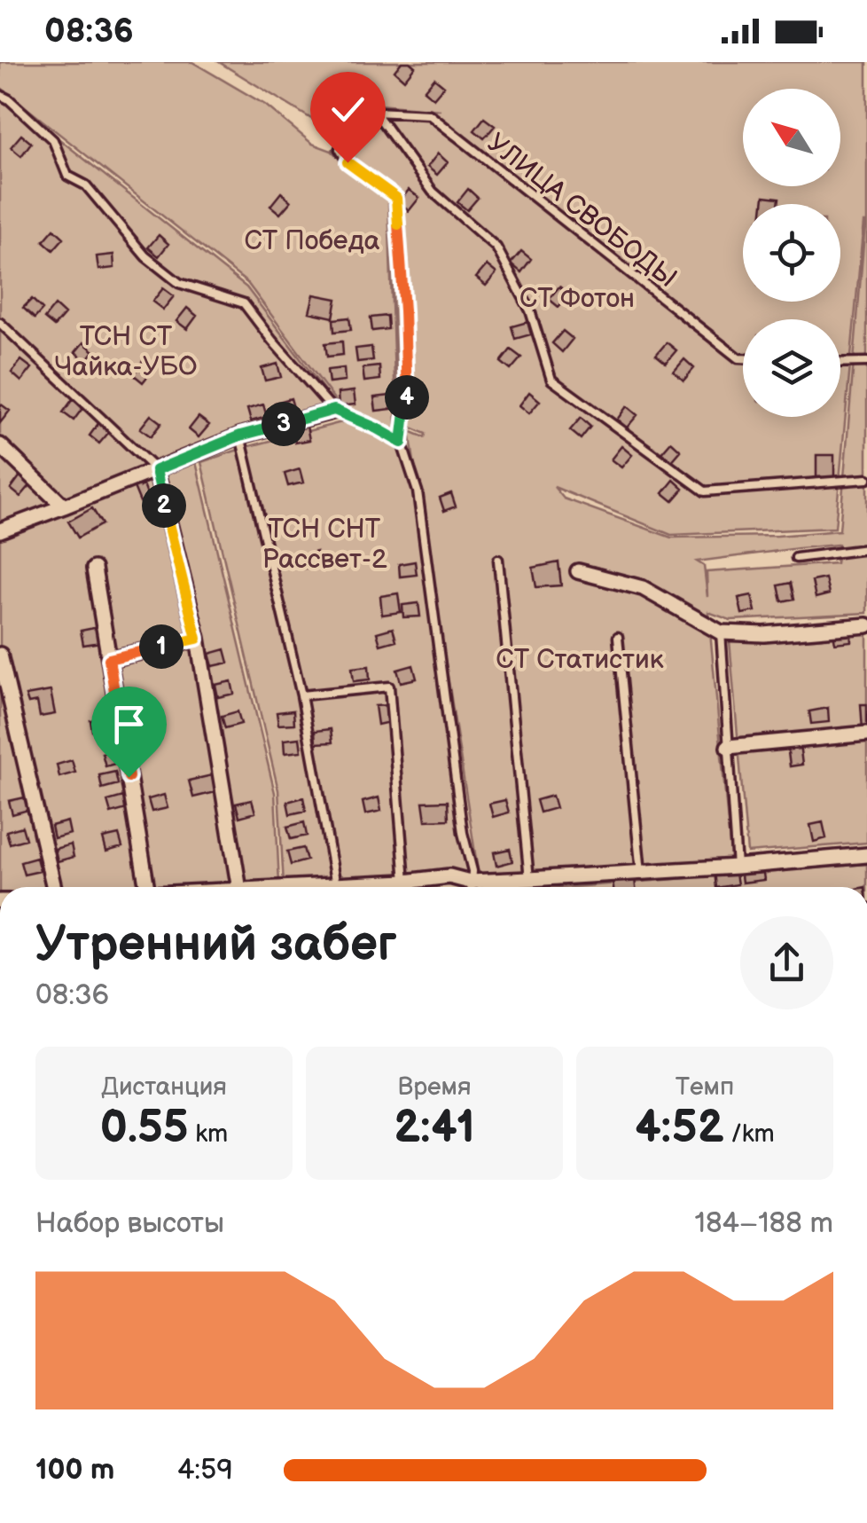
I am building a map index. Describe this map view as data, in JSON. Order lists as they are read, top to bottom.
{
  "streets": {
    "lane": ["УЛИЦА СВОБОДЫ"]
  },
  "parks": [
    "СТ Победа",
    "СТ Фотон",
    "ТСН СТ Чайка-УБО",
    "ТСН СНТ Рассвет-2",
    "СТ Статистик"
  ],
  "north": "top left",
  "page": {
    "status": "08:36",
    "pins": [
      "4",
      "3",
      "2",
      "1"
    ],
    "heading": ["Утренний забег", "08:36"],
    "stats": [
      ["Дистанция", "0.55 km"],
      ["Время", "2:41"],
      ["Темп", "4:52 /km"]
    ],
    "chart": ["Набор высоты", "184–188 m"],
    "list": [
      {
        "name": "100 m",
        "note": "4:59"
      }
    ]
  }
}
